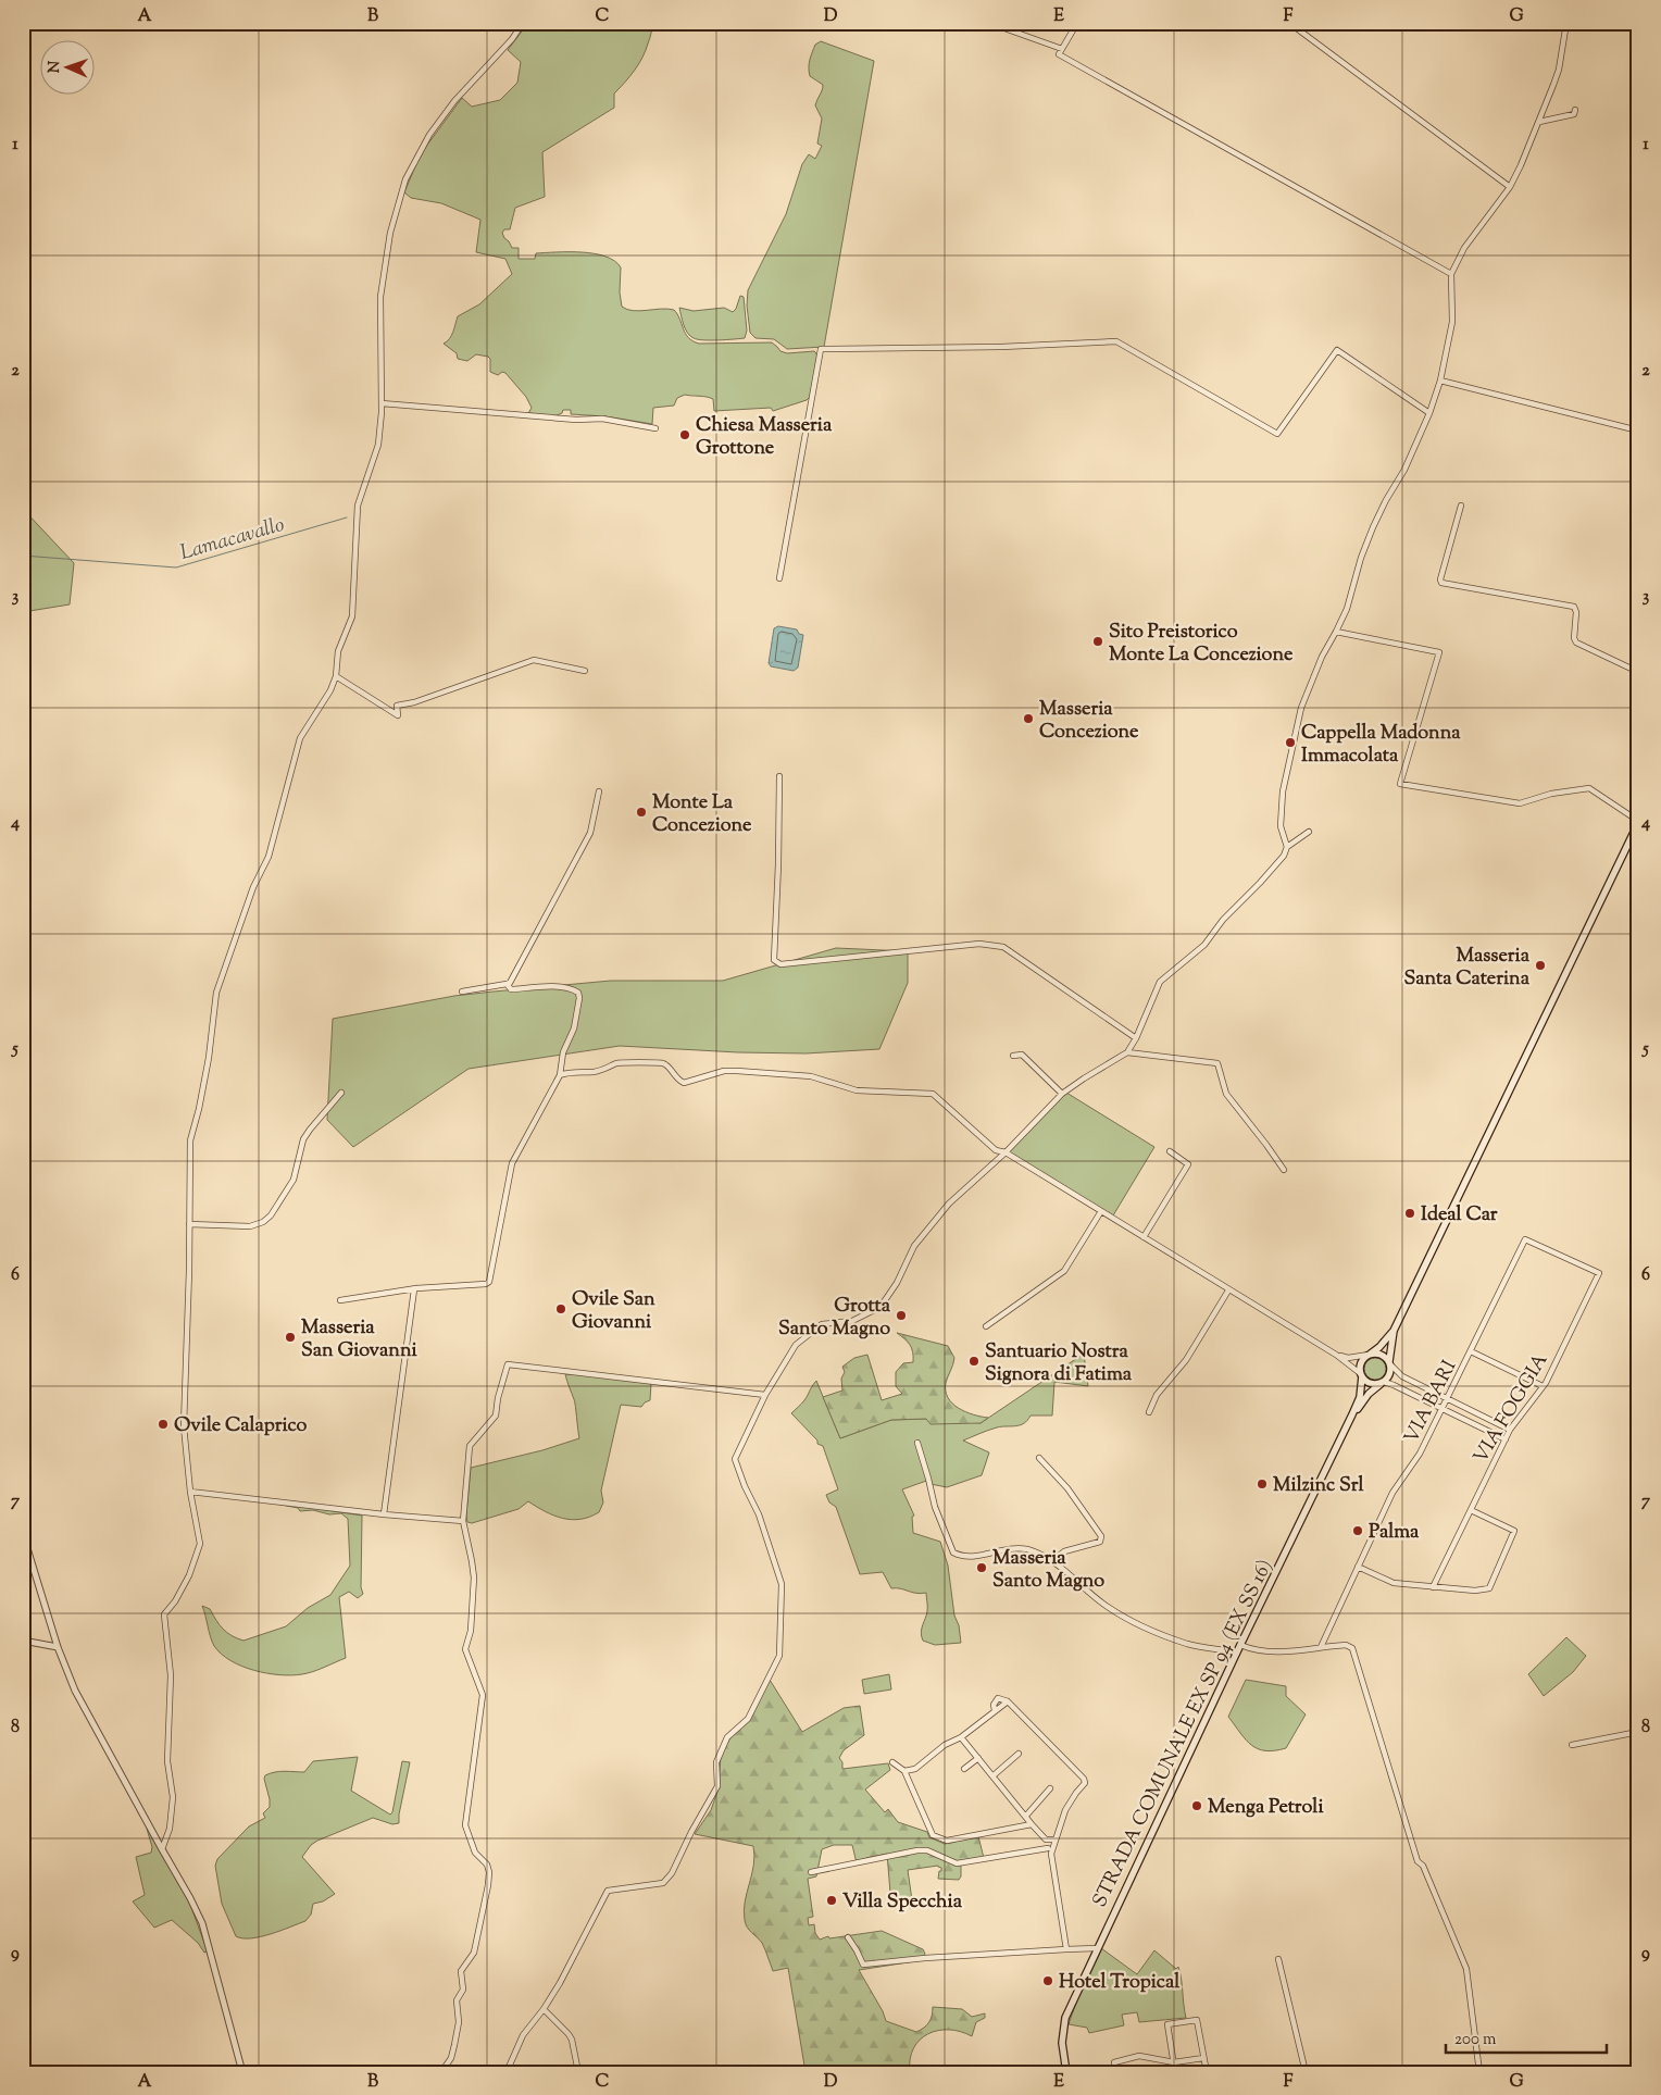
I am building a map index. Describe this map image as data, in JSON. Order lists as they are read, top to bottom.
{
  "streets": {
    "main road": ["STRADA COMUNALE EX SP 94 (EX SS 16)"],
    "street": ["VIA BARI", "VIA FOGGIA"]
  },
  "crossings": [
    ["VIA BARI", "VIA FOGGIA"]
  ],
  "water": ["Lamacavallo"],
  "places": [
    "Chiesa Masseria Grottone",
    "Sito Preistorico Monte La Concezione",
    "Masseria Concezione",
    "Cappella Madonna Immacolata",
    "Monte La Concezione",
    "Masseria Santa Caterina",
    "Ideal Car",
    "Ovile San Giovanni",
    "Grotta Santo Magno",
    "Masseria San Giovanni",
    "Santuario Nostra Signora di Fatima",
    "Ovile Calaprico",
    "Milzinc Srl",
    "Palma",
    "Masseria Santo Magno",
    "Menga Petroli",
    "Villa Specchia",
    "Hotel Tropical"
  ],
  "scale_bar": "200 m",
  "north": "left",
  "grid": {
    "columns": [
      "A",
      "B",
      "C",
      "D",
      "E",
      "F",
      "G"
    ],
    "rows": [
      "1",
      "2",
      "3",
      "4",
      "5",
      "6",
      "7",
      "8",
      "9"
    ]
  }
}
